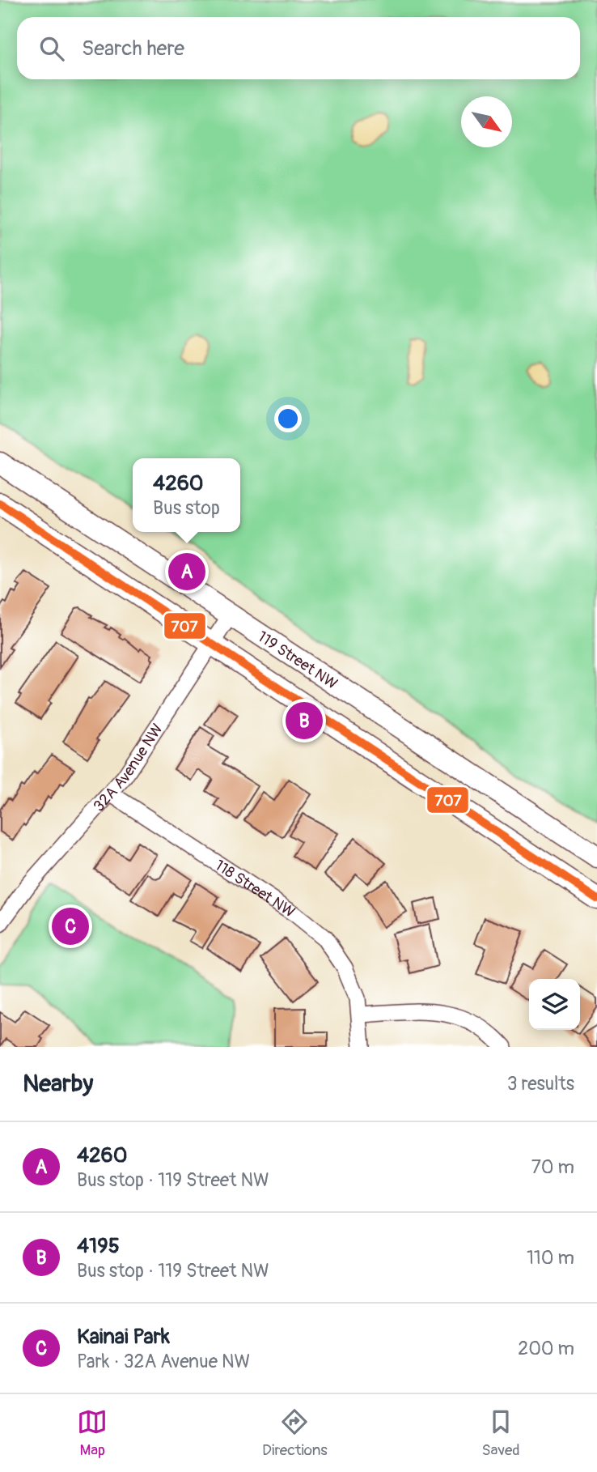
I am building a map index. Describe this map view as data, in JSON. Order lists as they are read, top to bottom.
{
  "streets": {
    "main road": ["119 Street NW"],
    "street": ["32A Avenue NW", "118 Street NW"]
  },
  "crossings": [
    ["119 Street NW", "32A Avenue NW"],
    ["32A Avenue NW", "118 Street NW"]
  ],
  "lines": ["transit line 707"],
  "north": "bottom right",
  "page": {
    "search": "Search here",
    "popup": ["4260", "Bus stop"],
    "pins": ["A", "B", "C"],
    "heading": ["Nearby", "3 results"],
    "list": [
      {
        "mark": "A",
        "name": "4260",
        "note": "Bus stop · 119 Street NW",
        "value": "70 m"
      },
      {
        "mark": "B",
        "name": "4195",
        "note": "Bus stop · 119 Street NW",
        "value": "110 m"
      },
      {
        "mark": "C",
        "name": "Kainai Park",
        "note": "Park · 32A Avenue NW",
        "value": "200 m"
      }
    ],
    "nav": ["Map", "Directions", "Saved"]
  }
}
